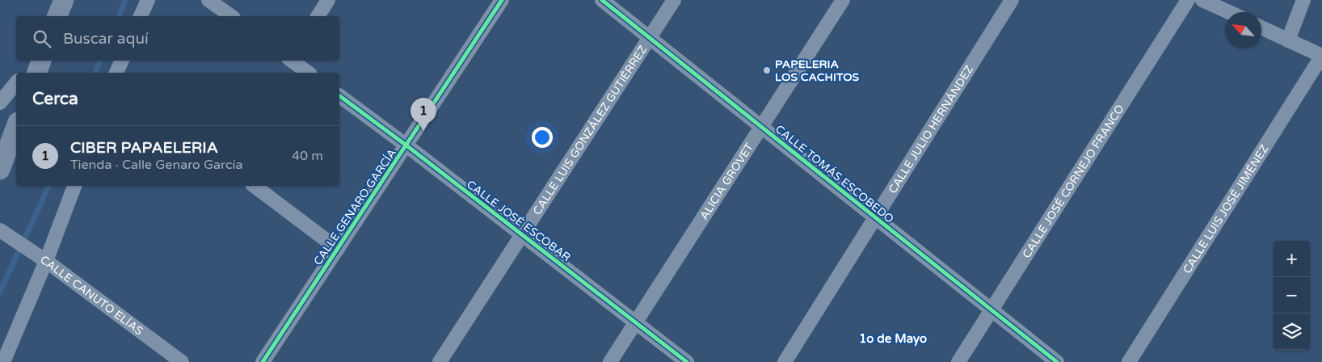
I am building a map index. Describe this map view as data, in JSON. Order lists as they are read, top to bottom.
{
  "streets": {
    "street": [
      "CALLE LUIS GONZÁLEZ GUTIÉRREZ",
      "CALLE JULIO HERNÁNDEZ",
      "CALLE TOMÁS ESCOBEDO",
      "ALICIA GROVET",
      "CALLE JOSÉ CORNEJO FRANCO",
      "CALLE GENARO GARCÍA",
      "CALLE LUIS JOSÉ JIMÉNEZ",
      "CALLE JOSÉ ESCOBAR",
      "CALLE CANUTO ELÍAS"
    ]
  },
  "crossings": [
    ["CALLE LUIS GONZÁLEZ GUTIÉRREZ", "CALLE TOMÁS ESCOBEDO"],
    ["CALLE LUIS GONZÁLEZ GUTIÉRREZ", "CALLE JOSÉ ESCOBAR"],
    ["CALLE JULIO HERNÁNDEZ", "CALLE TOMÁS ESCOBEDO"],
    ["CALLE TOMÁS ESCOBEDO", "ALICIA GROVET"],
    ["CALLE TOMÁS ESCOBEDO", "CALLE JOSÉ CORNEJO FRANCO"],
    ["ALICIA GROVET", "CALLE JOSÉ ESCOBAR"],
    ["CALLE GENARO GARCÍA", "CALLE JOSÉ ESCOBAR"]
  ],
  "districts": ["1o de Mayo"],
  "places": ["PAPELERIA LOS CACHITOS"],
  "north": "top left",
  "page": {
    "search": "Buscar aquí",
    "heading": "Cerca",
    "pins": "1",
    "list": [
      {
        "mark": "1",
        "name": "CIBER PAPAELERIA",
        "note": "Tienda · Calle Genaro García",
        "value": "40 m"
      }
    ],
    "map_buttons": ["+", "−"]
  }
}
